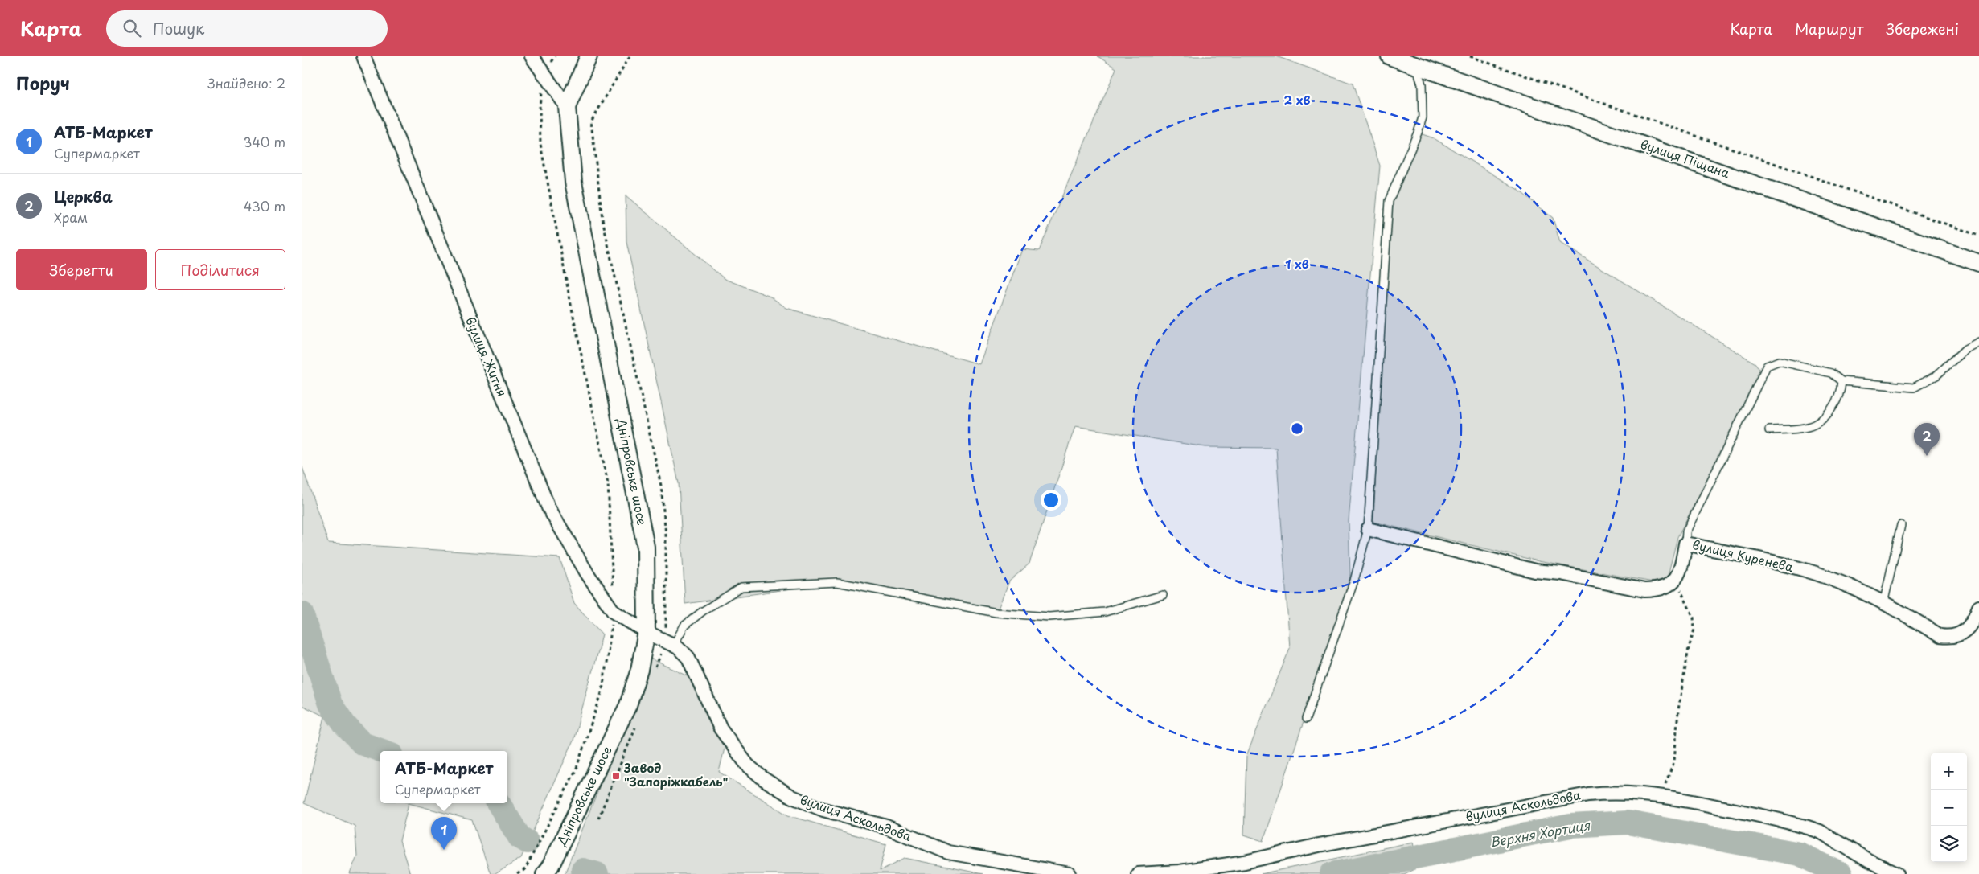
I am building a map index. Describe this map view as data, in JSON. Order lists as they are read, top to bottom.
{
  "streets": {
    "street": [
      "вулиця Піщана",
      "вулиця Житня",
      "Дніпровське шосе",
      "вулиця Куренева",
      "вулиця Аскольдова"
    ]
  },
  "crossings": [
    ["вулиця Житня", "Дніпровське шосе"],
    ["вулиця Житня", "вулиця Аскольдова"],
    ["Дніпровське шосе", "вулиця Аскольдова"]
  ],
  "water": ["Верхня Хортиця"],
  "places": {
    "transit": ["Завод \"Запоріжкабель\""]
  },
  "page": {
    "header": "Карта",
    "search": "Пошук",
    "nav": ["Карта", "Маршрут", "Збережені"],
    "heading": ["Поруч", "Знайдено: 2"],
    "list": [
      {
        "mark": "1",
        "name": "АТБ-Маркет",
        "note": "Супермаркет",
        "value": "340 m"
      },
      {
        "mark": "2",
        "name": "Церква",
        "note": "Храм",
        "value": "430 m"
      }
    ],
    "buttons": ["Зберегти", "Поділитися"],
    "pins": ["2", "1"],
    "popup": ["АТБ-Маркет", "Супермаркет"],
    "map_buttons": ["+", "−"]
  },
  "rings": ["2 хв", "1 хв"]
}
